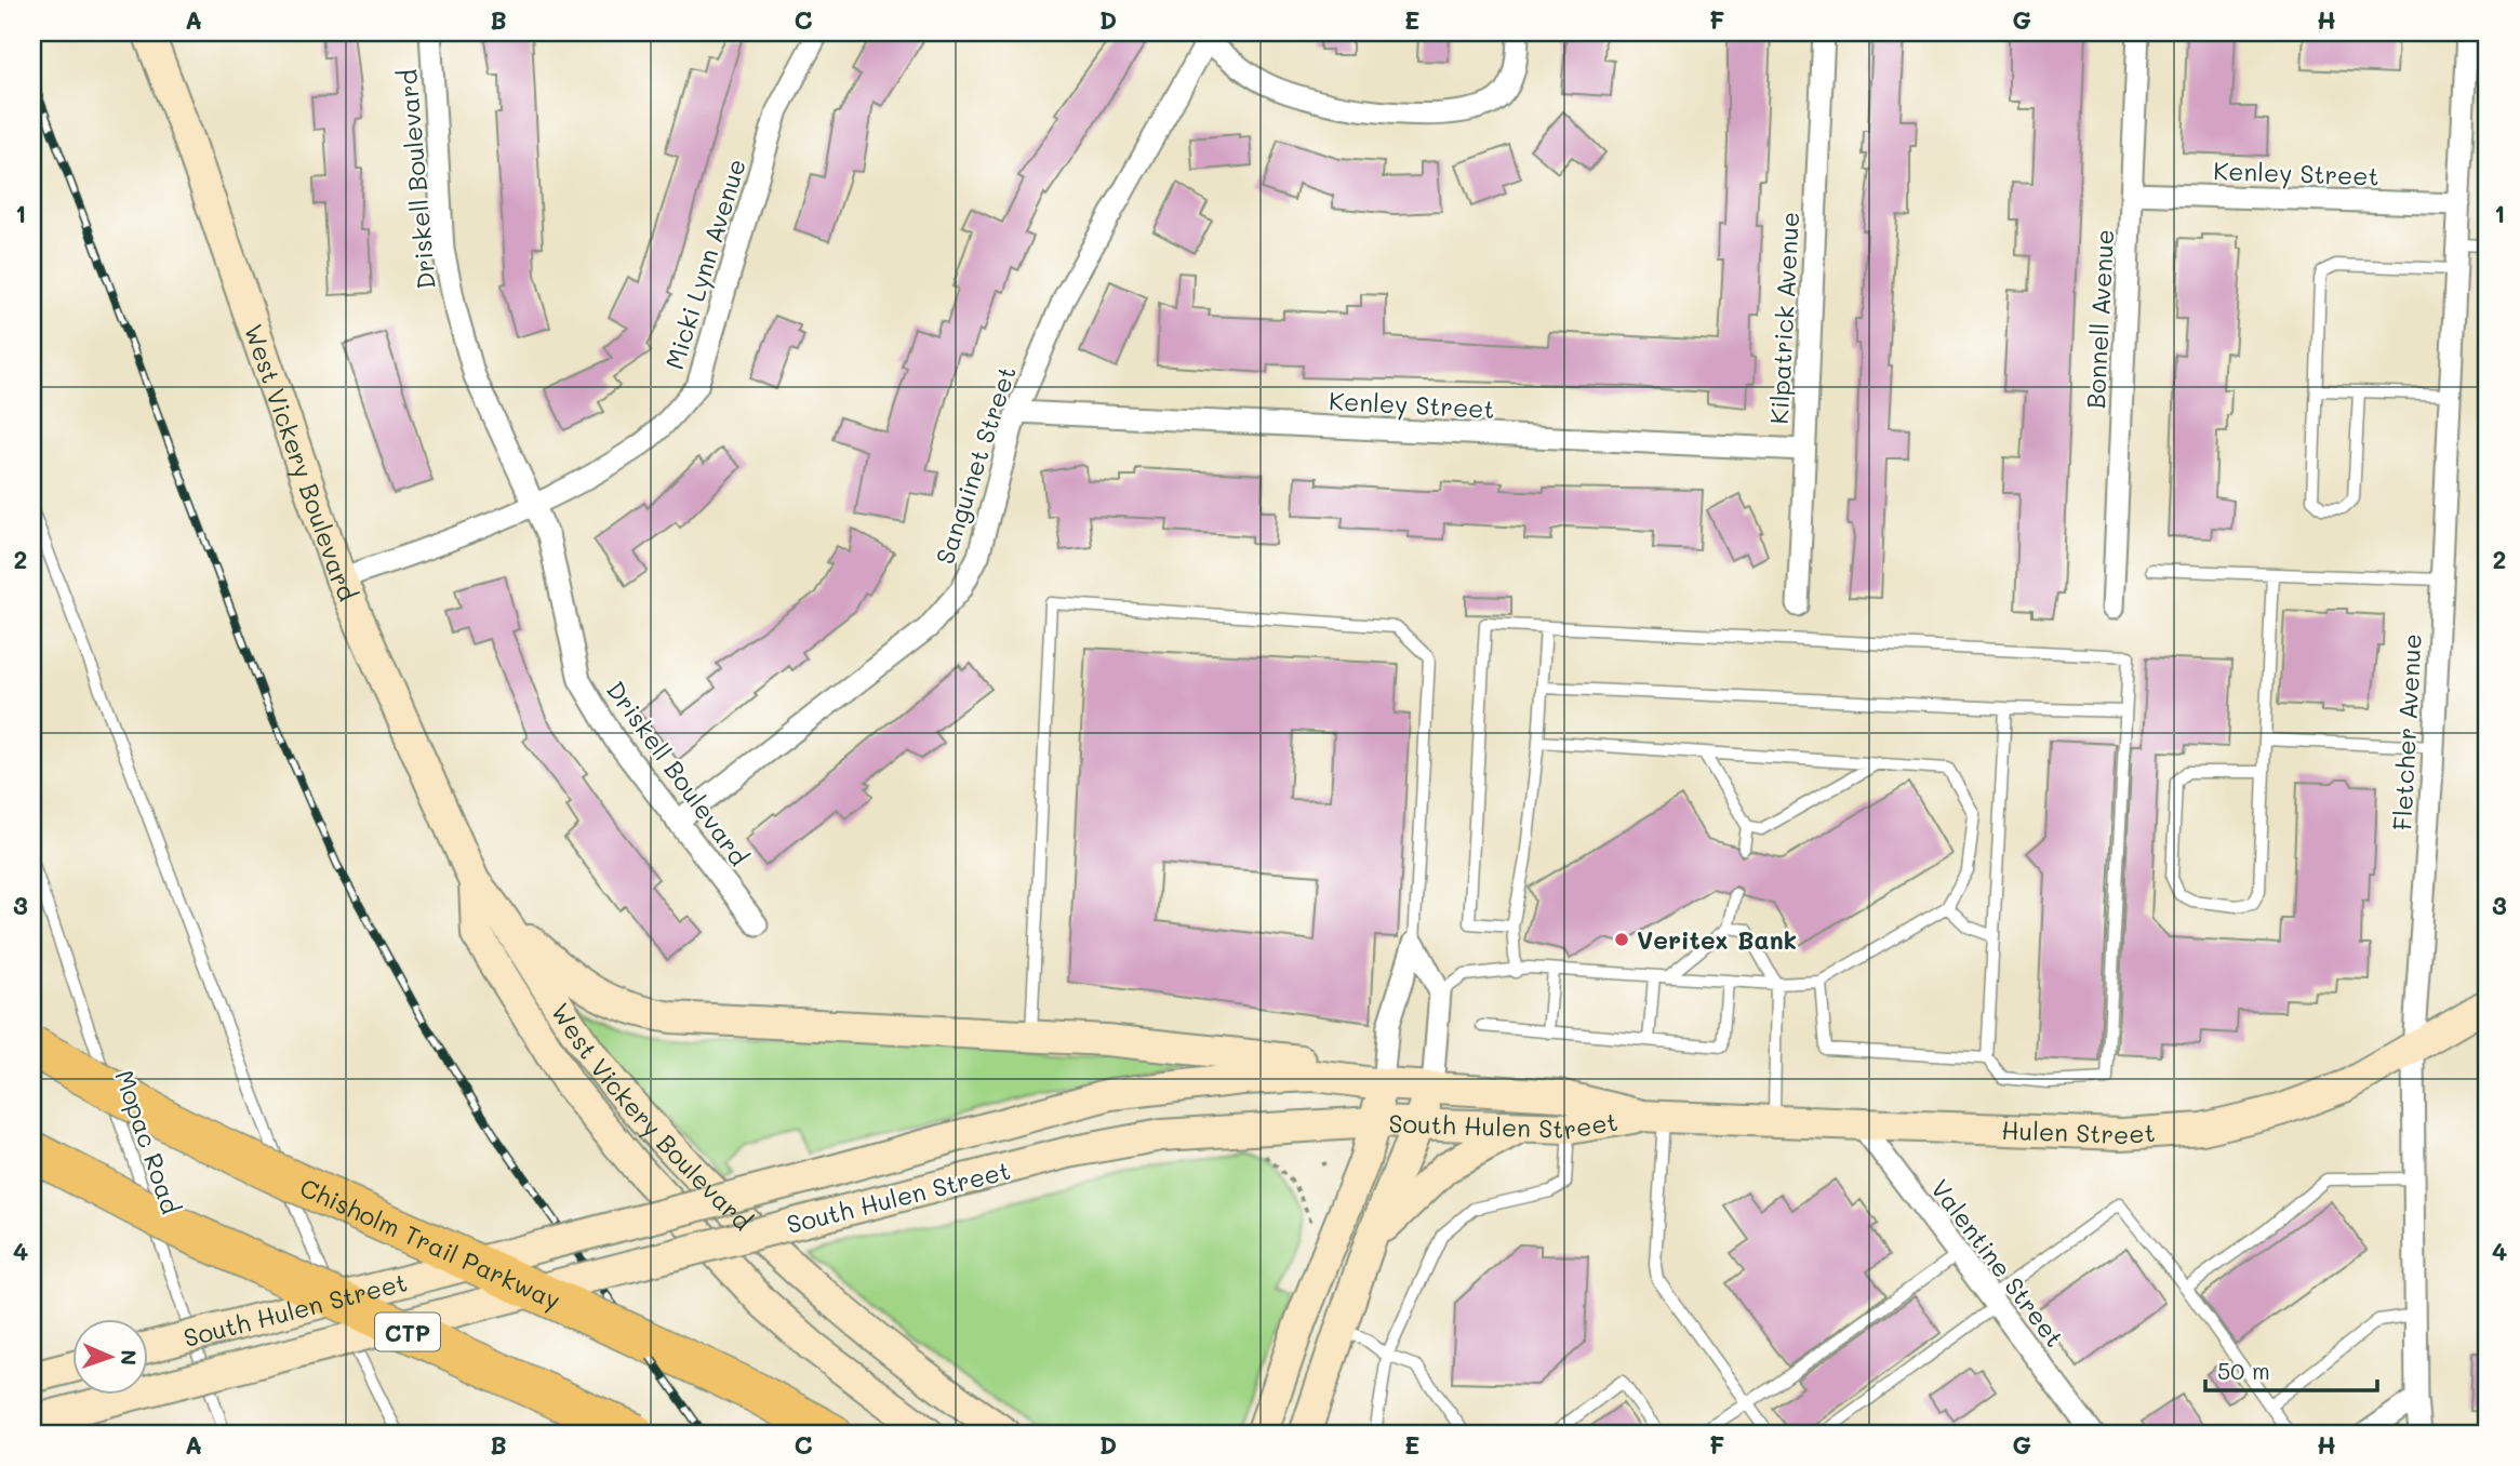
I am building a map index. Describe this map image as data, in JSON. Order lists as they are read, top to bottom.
{
  "streets": {
    "highway": ["Chisholm Trail Parkway", "CTP"],
    "main road": ["West Vickery Boulevard", "South Hulen Street", "Hulen Street"],
    "street": [
      "Kenley Street",
      "Driskell Boulevard",
      "Micki Lynn Avenue",
      "Kilpatrick Avenue",
      "Bonnell Avenue",
      "Sanguinet Street",
      "Fletcher Avenue",
      "Valentine Street"
    ],
    "lane": ["Mopac Road"]
  },
  "crossings": [
    ["Kenley Street", "Kilpatrick Avenue"],
    ["Kenley Street", "Bonnell Avenue"],
    ["Kenley Street", "Sanguinet Street"],
    ["Kenley Street", "Fletcher Avenue"],
    ["Driskell Boulevard", "Micki Lynn Avenue"],
    ["Driskell Boulevard", "Sanguinet Street"],
    ["Micki Lynn Avenue", "West Vickery Boulevard"],
    ["Fletcher Avenue", "Hulen Street"],
    ["South Hulen Street", "Hulen Street"],
    ["Hulen Street", "Valentine Street"]
  ],
  "places": ["Veritex Bank"],
  "scale_bar": "50 m",
  "north": "right",
  "grid": {
    "columns": [
      "A",
      "B",
      "C",
      "D",
      "E",
      "F",
      "G",
      "H"
    ],
    "rows": [
      "1",
      "2",
      "3",
      "4"
    ]
  }
}
